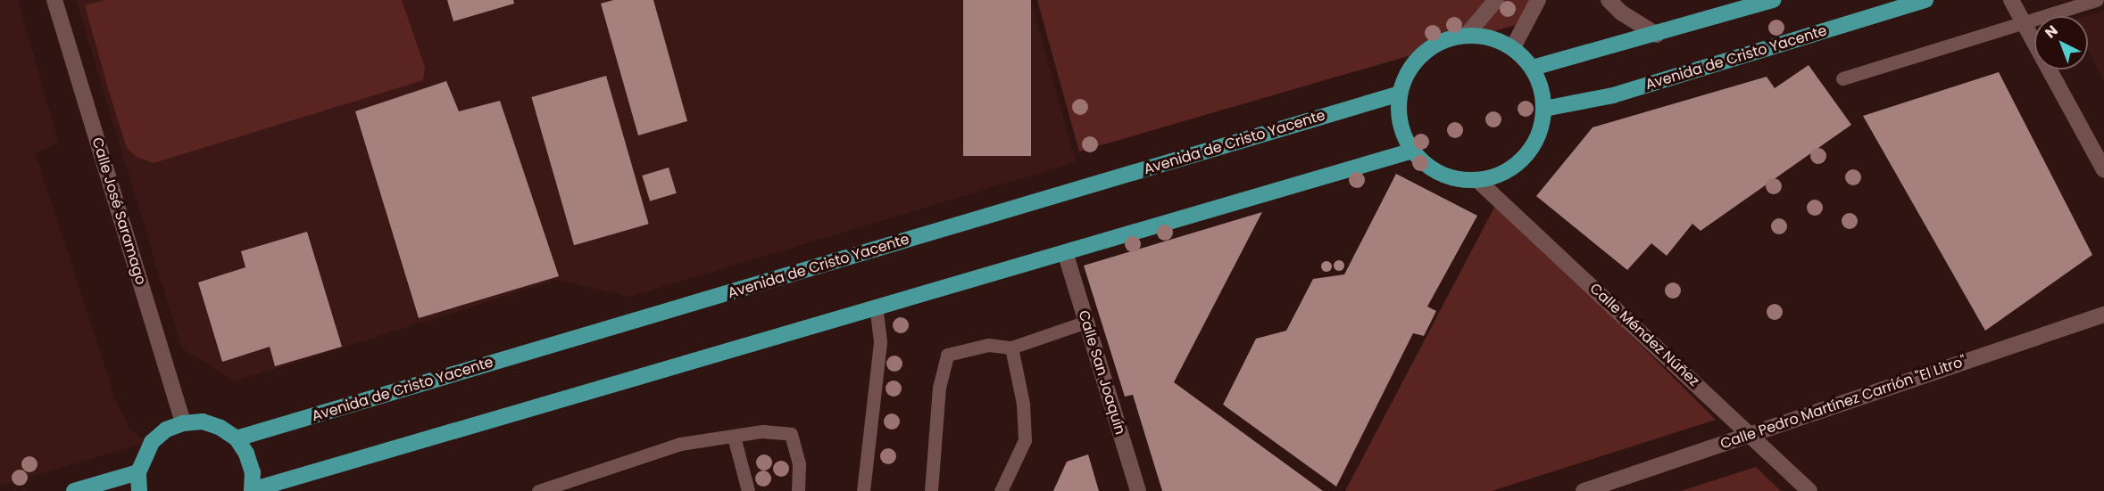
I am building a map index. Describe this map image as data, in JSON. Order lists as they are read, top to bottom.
{
  "streets": {
    "main road": ["Avenida de Cristo Yacente"],
    "street": [
      "Calle José Saramago",
      "Calle Méndez Núñez",
      "Calle San Joaquín",
      "Calle Pedro Martínez Carrión \"El Litro\""
    ]
  },
  "crossings": [
    ["Avenida de Cristo Yacente", "Calle Méndez Núñez"],
    ["Calle Méndez Núñez", "Calle Pedro Martínez Carrión \"El Litro\""]
  ],
  "north": "top left"
}
